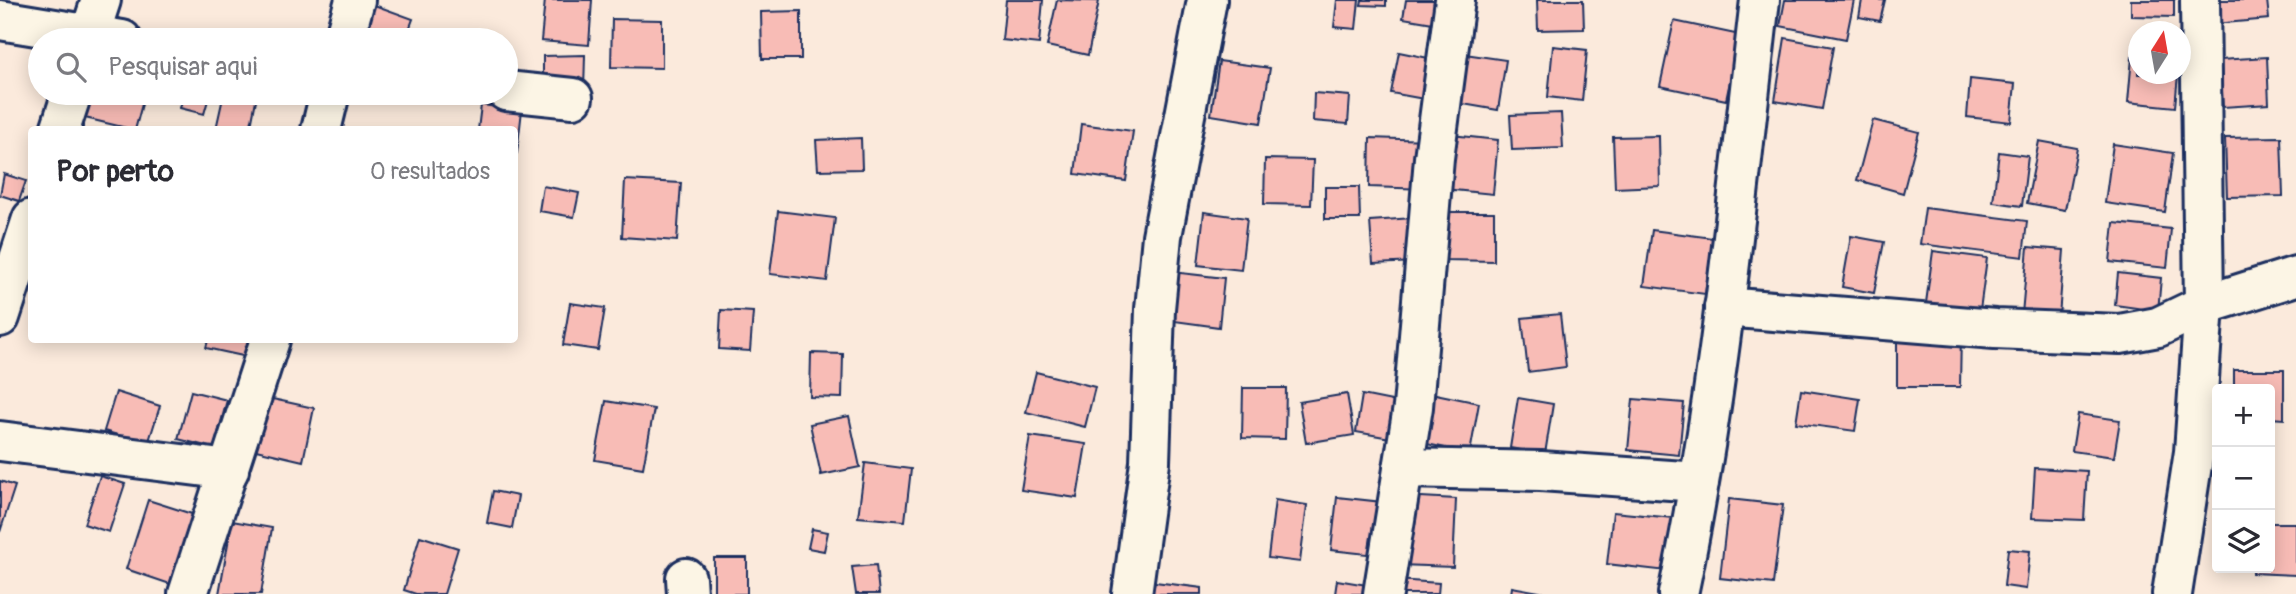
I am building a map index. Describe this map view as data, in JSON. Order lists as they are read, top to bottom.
{
  "north": "top",
  "page": {
    "search": "Pesquisar aqui",
    "heading": ["Por perto", "0 resultados"],
    "map_buttons": ["+", "−"]
  }
}
